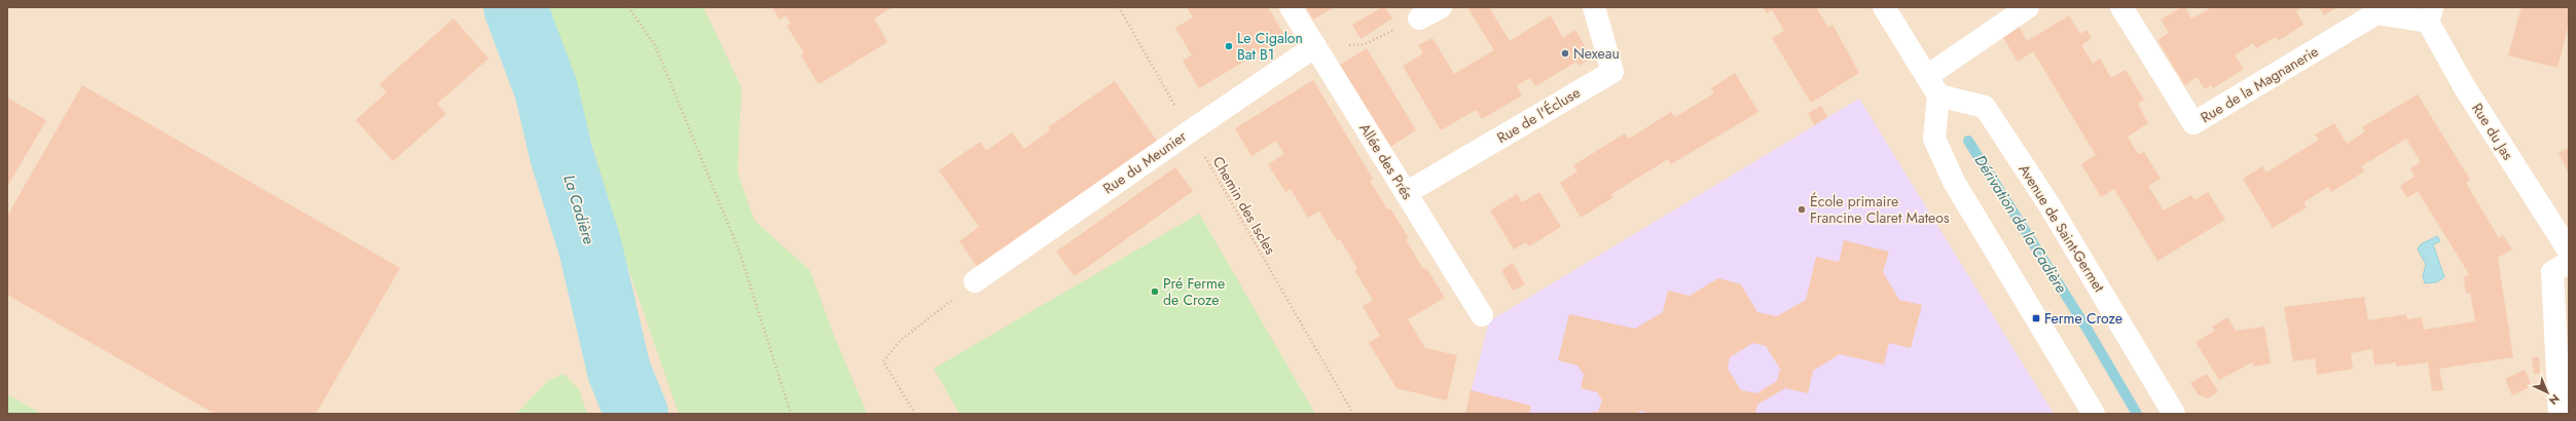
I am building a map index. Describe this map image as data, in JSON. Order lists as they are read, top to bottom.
{
  "streets": {
    "street": [
      "Rue de la Magnanerie",
      "Rue de l'Écluse",
      "Rue du Jas",
      "Allée des Prés",
      "Rue du Meunier",
      "Avenue de Saint-Germet"
    ],
    "path": ["Chemin des Iscles"]
  },
  "crossings": [
    ["Rue de la Magnanerie", "Rue du Jas"],
    ["Rue de l'Écluse", "Allée des Prés"],
    ["Allée des Prés", "Rue du Meunier"],
    ["Rue du Meunier", "Chemin des Iscles"]
  ],
  "water": ["La Cadière", "Dérivation de la Cadière"],
  "places": {
    "other": [
      "Le Cigalon Bat B1",
      "Nexeau",
      "École primaire Francine Claret Mateos",
      "Pré Ferme de Croze"
    ],
    "transit": ["Ferme Croze"]
  },
  "north": "bottom right"
}
